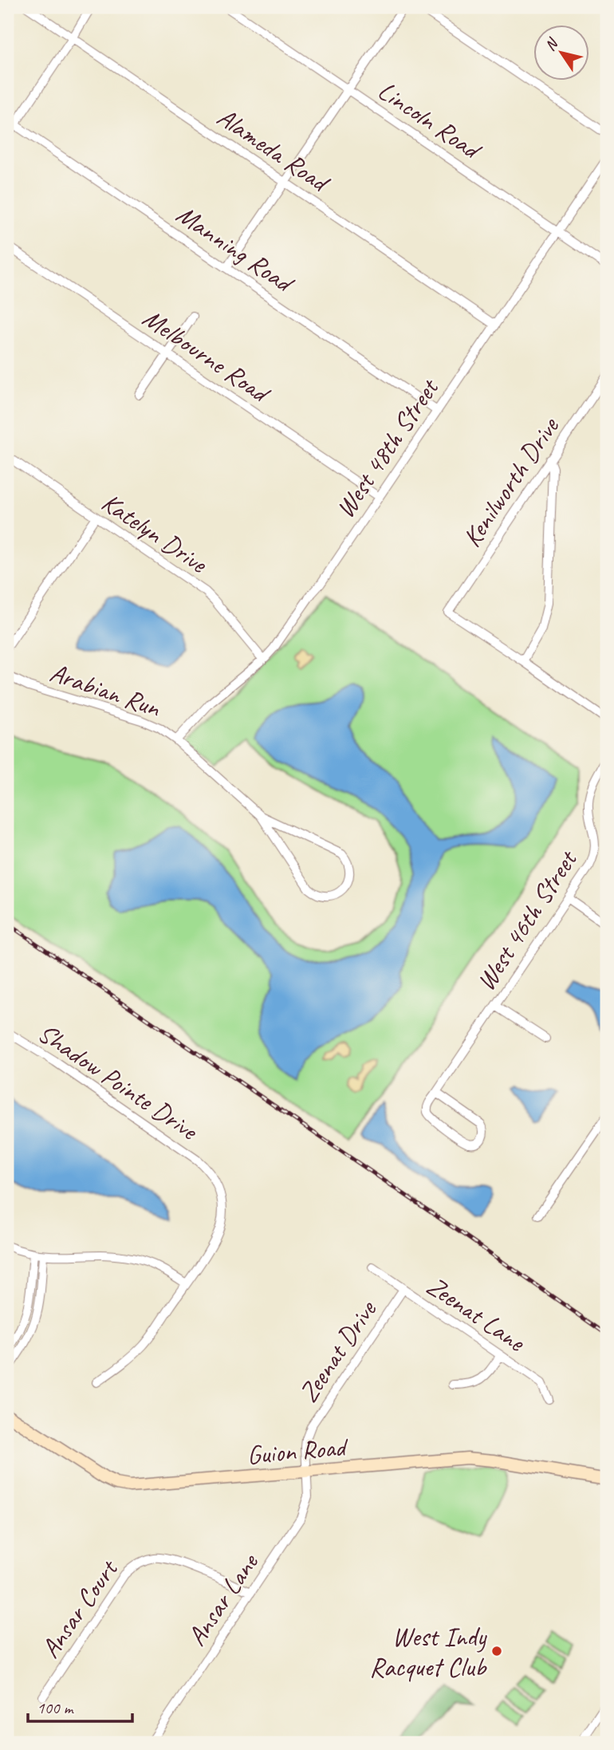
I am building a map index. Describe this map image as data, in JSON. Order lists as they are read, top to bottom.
{
  "streets": {
    "street": [
      "Lincoln Road",
      "Alameda Road",
      "Manning Road",
      "Melbourne Road",
      "West 48th Street",
      "Kenilworth Drive",
      "Katelyn Drive",
      "Arabian Run",
      "West 46th Street",
      "Shadow Pointe Drive",
      "Zeenat Lane",
      "Zeenat Drive",
      "Guion Road",
      "Ansar Lane",
      "Ansar Court"
    ]
  },
  "crossings": [
    ["Lincoln Road", "West 48th Street"],
    ["Alameda Road", "West 48th Street"],
    ["Manning Road", "West 48th Street"],
    ["Melbourne Road", "West 48th Street"],
    ["West 48th Street", "Katelyn Drive"],
    ["West 48th Street", "Arabian Run"],
    ["Zeenat Lane", "Zeenat Drive"],
    ["Zeenat Drive", "Guion Road"],
    ["Zeenat Drive", "Ansar Lane"],
    ["Guion Road", "Ansar Lane"],
    ["Ansar Lane", "Ansar Court"]
  ],
  "places": ["West Indy Racquet Club"],
  "scale_bar": "100 m",
  "north": "top left"
}
